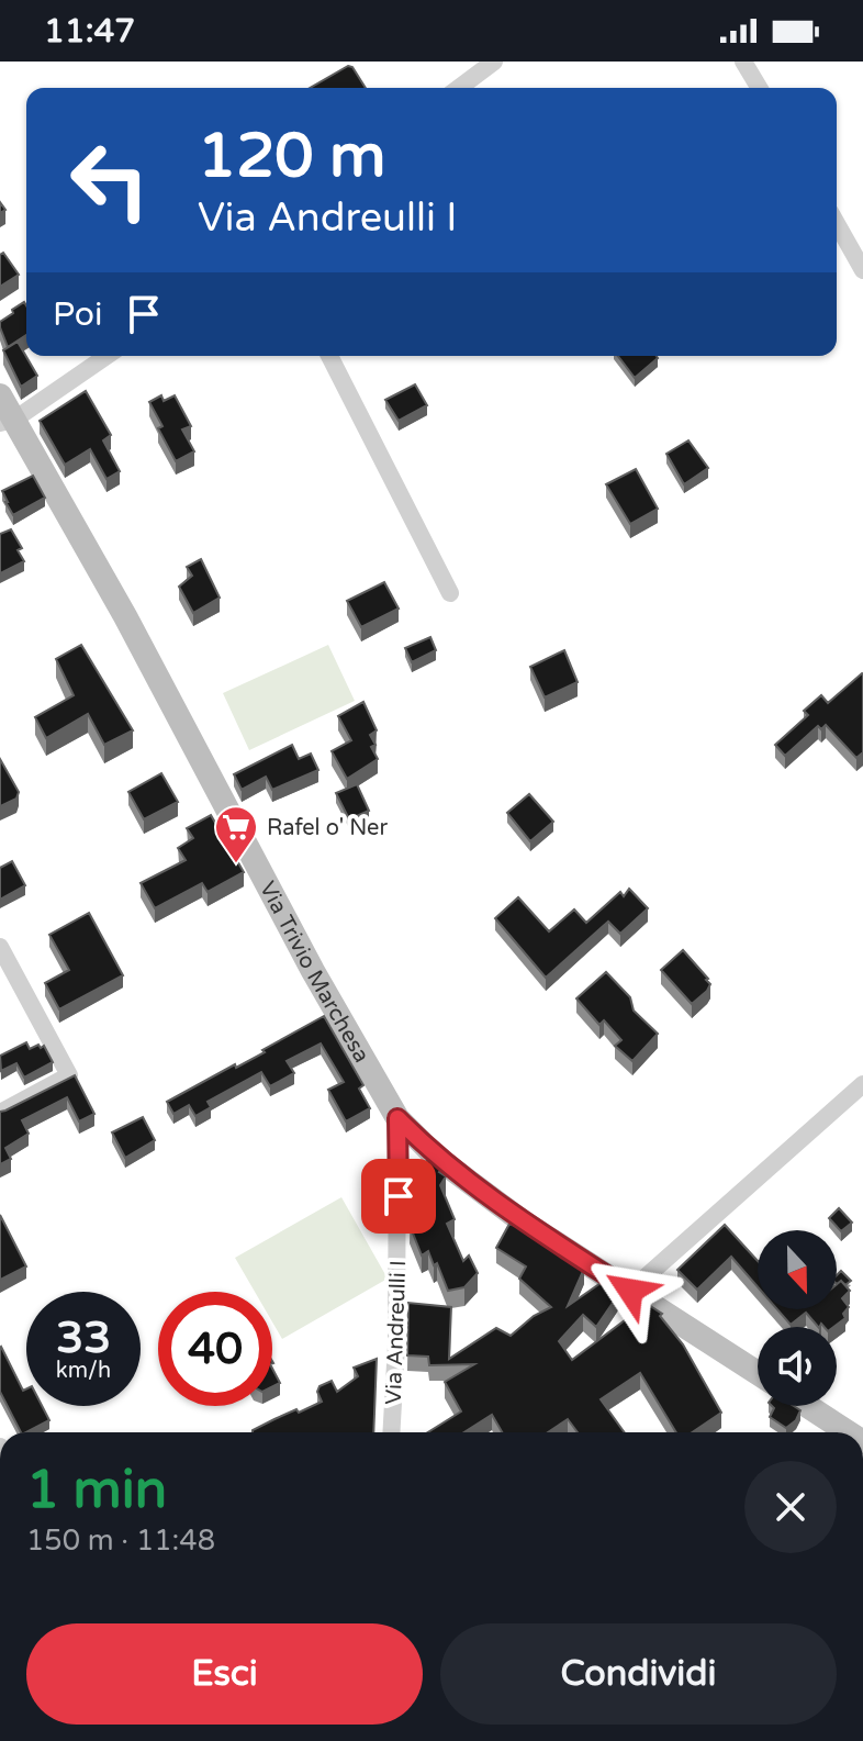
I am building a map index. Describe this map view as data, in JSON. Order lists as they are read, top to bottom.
{
  "streets": {
    "street": ["Via Trivio Marchesa", "Via Andreulli I"]
  },
  "crossings": [
    ["Via Trivio Marchesa", "Via Andreulli I"]
  ],
  "places": {
    "supermarket": ["Rafel o' Ner"]
  },
  "north": "bottom",
  "page": {
    "status": "11:47",
    "turn": ["120 m", "Via Andreulli I"],
    "then": "Poi",
    "speed": "33 km/h",
    "limit": "40",
    "heading": ["1 min", "150 m · 11:48"],
    "buttons": ["Esci", "Condividi"]
  }
}
